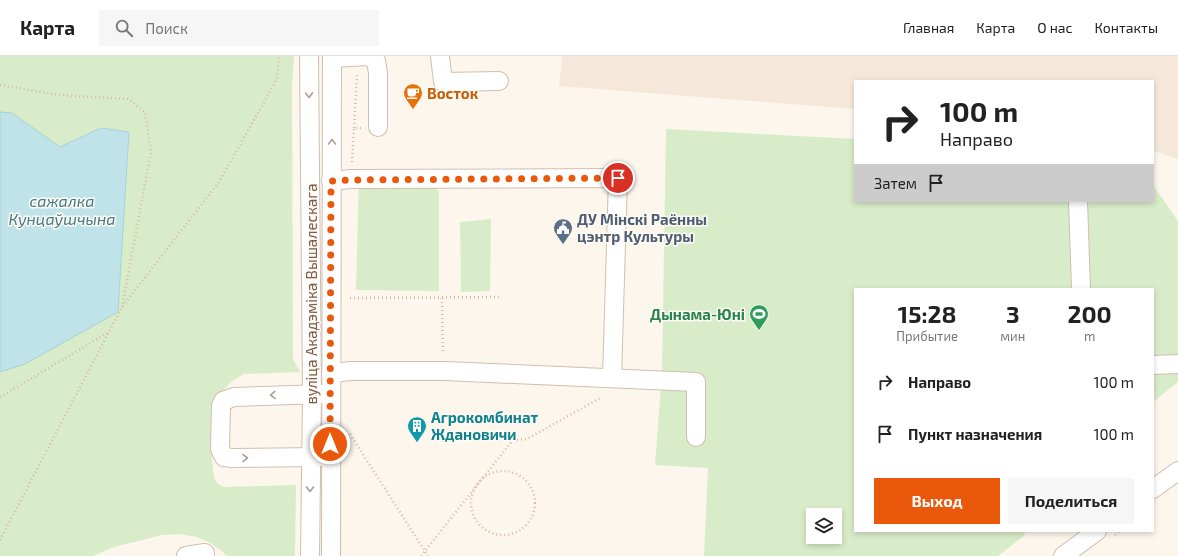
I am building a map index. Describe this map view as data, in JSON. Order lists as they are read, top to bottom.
{
  "streets": {
    "street": ["вуліца Акадэміка Вышалескага"]
  },
  "water": ["сажалка Кунцаўшчына"],
  "places": {
    "cafe": ["Восток"],
    "public building": ["ДУ Мінскі Раённы цэнтр Культуры"],
    "sports": ["Дынама-Юні"],
    "building": ["Агрокомбинат Ждановичи"]
  },
  "page": {
    "header": "Карта",
    "search": "Поиск",
    "nav": [
      "Главная",
      "Карта",
      "О нас",
      "Контакты"
    ],
    "turn": ["100 m", "Направо"],
    "then": "Затем",
    "eta": [
      "15:28",
      "Прибытие",
      "3",
      "мин",
      "200",
      "m"
    ],
    "list": [
      {
        "name": "Направо",
        "value": "100 m"
      },
      {
        "name": "Пункт назначения",
        "value": "100 m"
      }
    ],
    "buttons": ["Выход", "Поделиться"]
  }
}
